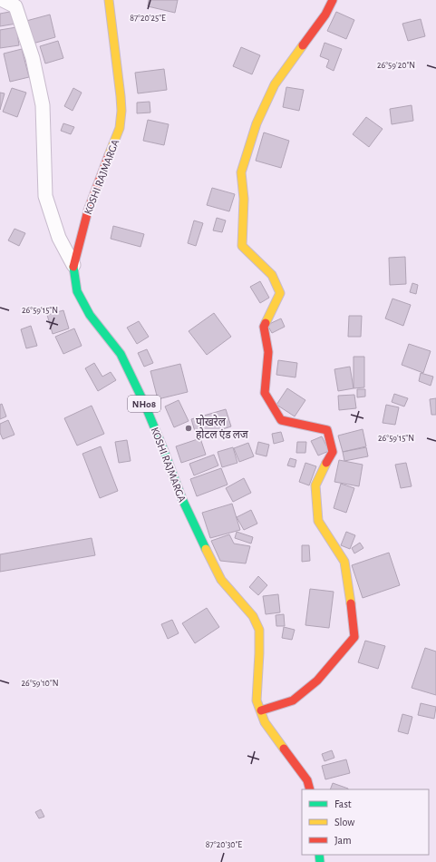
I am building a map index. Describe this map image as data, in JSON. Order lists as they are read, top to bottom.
{
  "streets": {
    "main road": ["KOSHI RAJMARGA", "NH08"]
  },
  "places": ["पोखरेल होटल एंड लज"],
  "legend": ["Fast", "Slow", "Jam"],
  "coordinates": [
    "87°20'25\"E",
    "26°59'20\"N",
    "26°59'15\"N",
    "26°59'10\"N",
    "87°20'30\"E"
  ]
}
